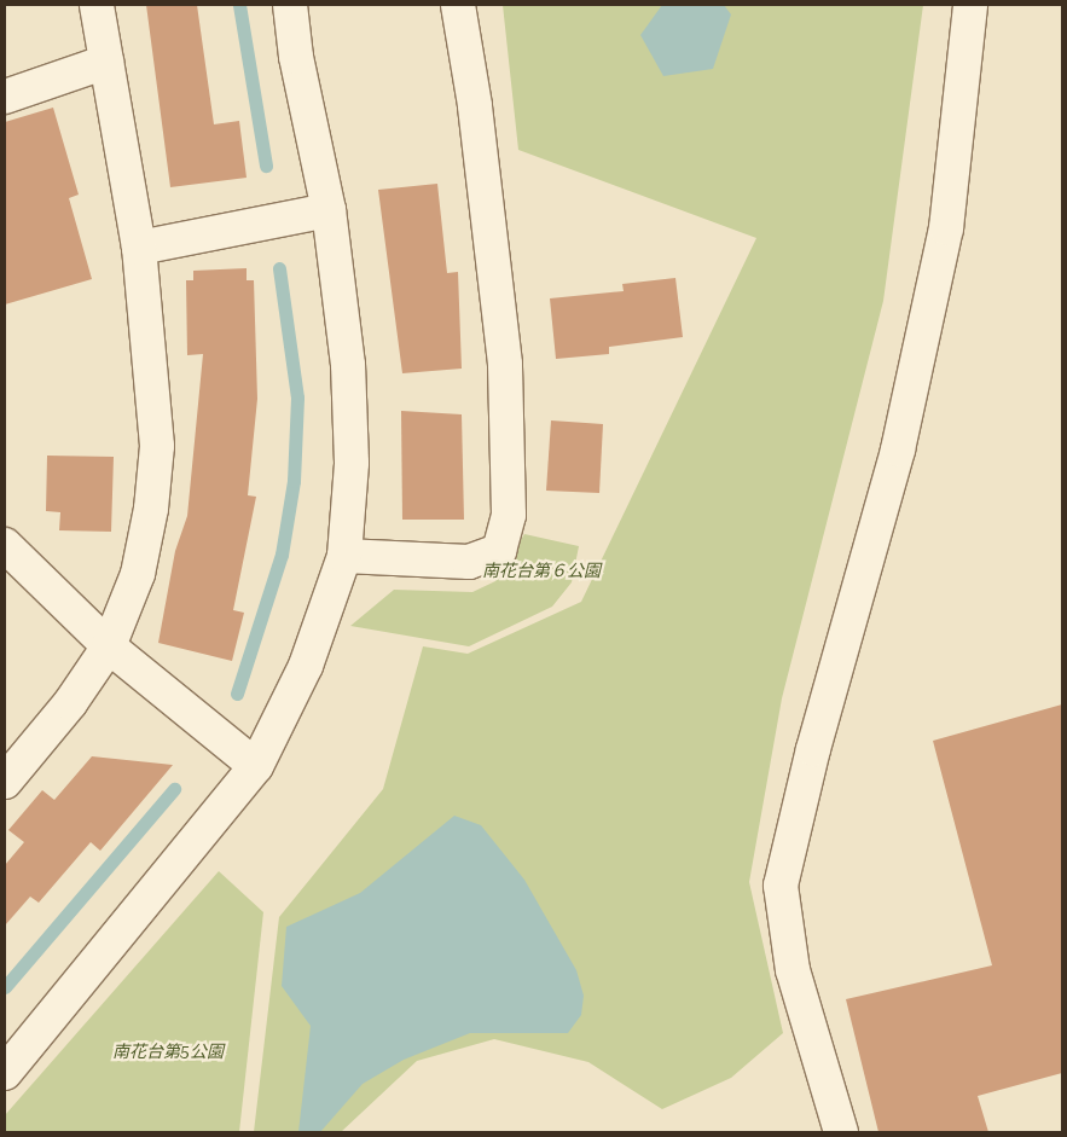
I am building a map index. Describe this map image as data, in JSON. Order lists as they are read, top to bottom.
{
  "parks": ["南花台第６公園", "南花台第5公園"]
}
